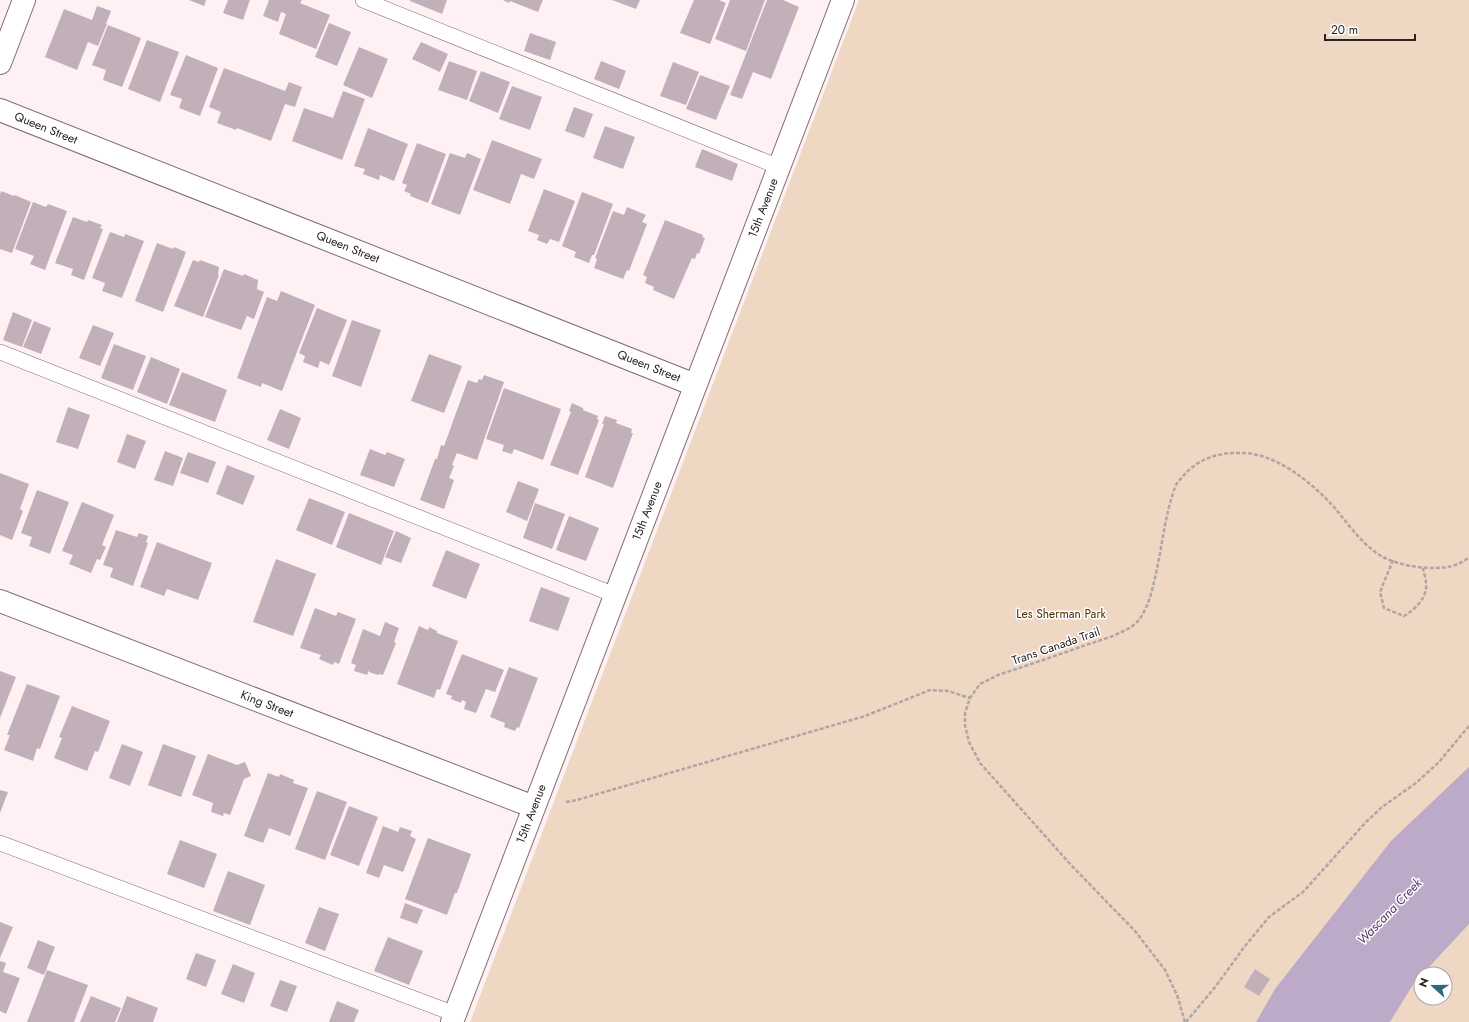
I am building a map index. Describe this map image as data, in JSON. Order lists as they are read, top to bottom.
{
  "streets": {
    "street": ["Queen Street", "15th Avenue", "King Street"],
    "path": ["Trans Canada Trail"]
  },
  "crossings": [
    ["Queen Street", "15th Avenue"],
    ["15th Avenue", "King Street"]
  ],
  "water": ["Wascana Creek"],
  "parks": ["Les Sherman Park"],
  "scale_bar": "20 m",
  "north": "left"
}
